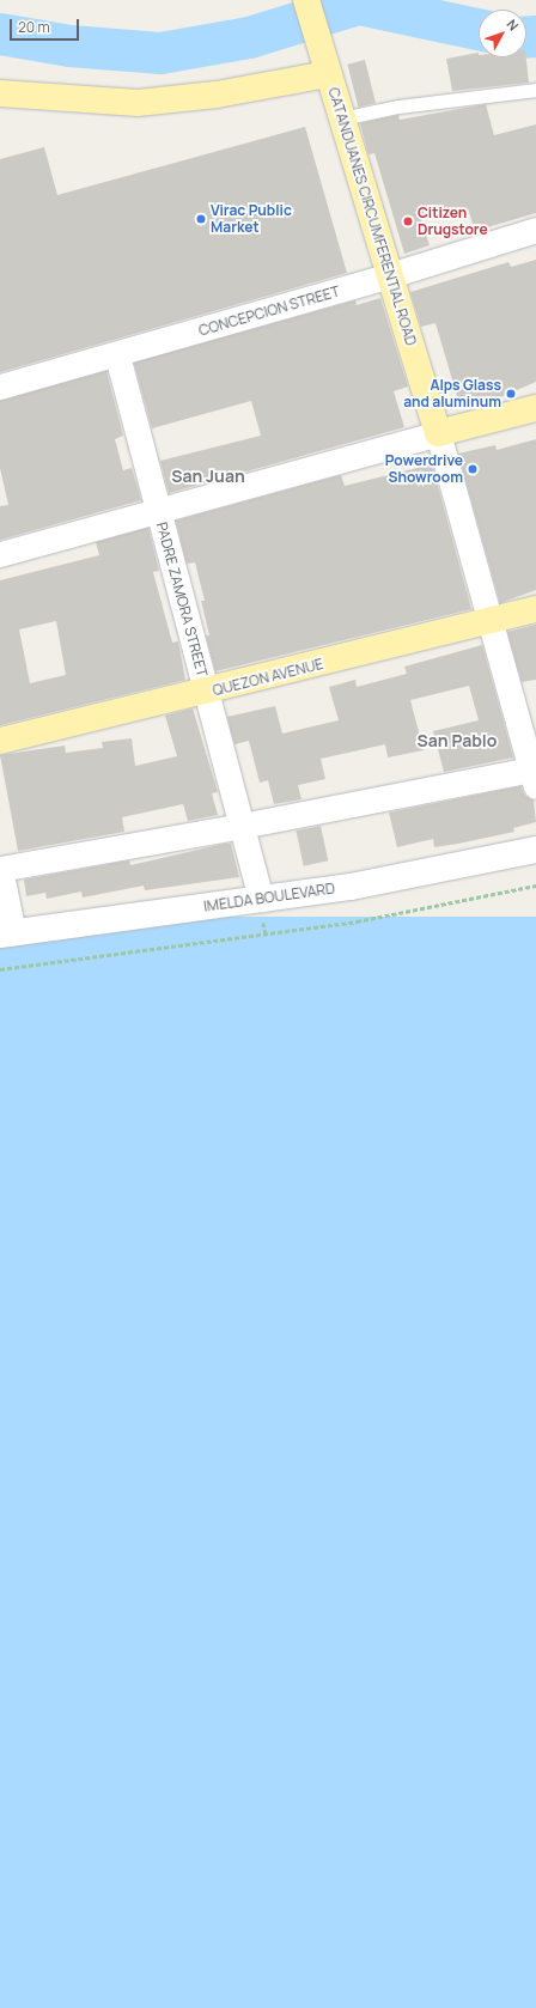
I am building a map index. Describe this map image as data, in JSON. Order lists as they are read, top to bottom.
{
  "streets": {
    "main road": ["CATANDUANES CIRCUMFERENTIAL ROAD", "QUEZON AVENUE", "IMELDA BOULEVARD"],
    "street": ["CONCEPCION STREET", "PADRE ZAMORA STREET"]
  },
  "crossings": [
    ["CATANDUANES CIRCUMFERENTIAL ROAD", "CONCEPCION STREET"],
    ["CONCEPCION STREET", "PADRE ZAMORA STREET"],
    ["PADRE ZAMORA STREET", "QUEZON AVENUE"],
    ["PADRE ZAMORA STREET", "IMELDA BOULEVARD"]
  ],
  "districts": ["San Juan", "San Pablo"],
  "places": [
    "Virac Public Market",
    "Citizen Drugstore",
    "Alps Glass and aluminum",
    "Powerdrive Showroom"
  ],
  "scale_bar": "20 m",
  "north": "top right"
}
